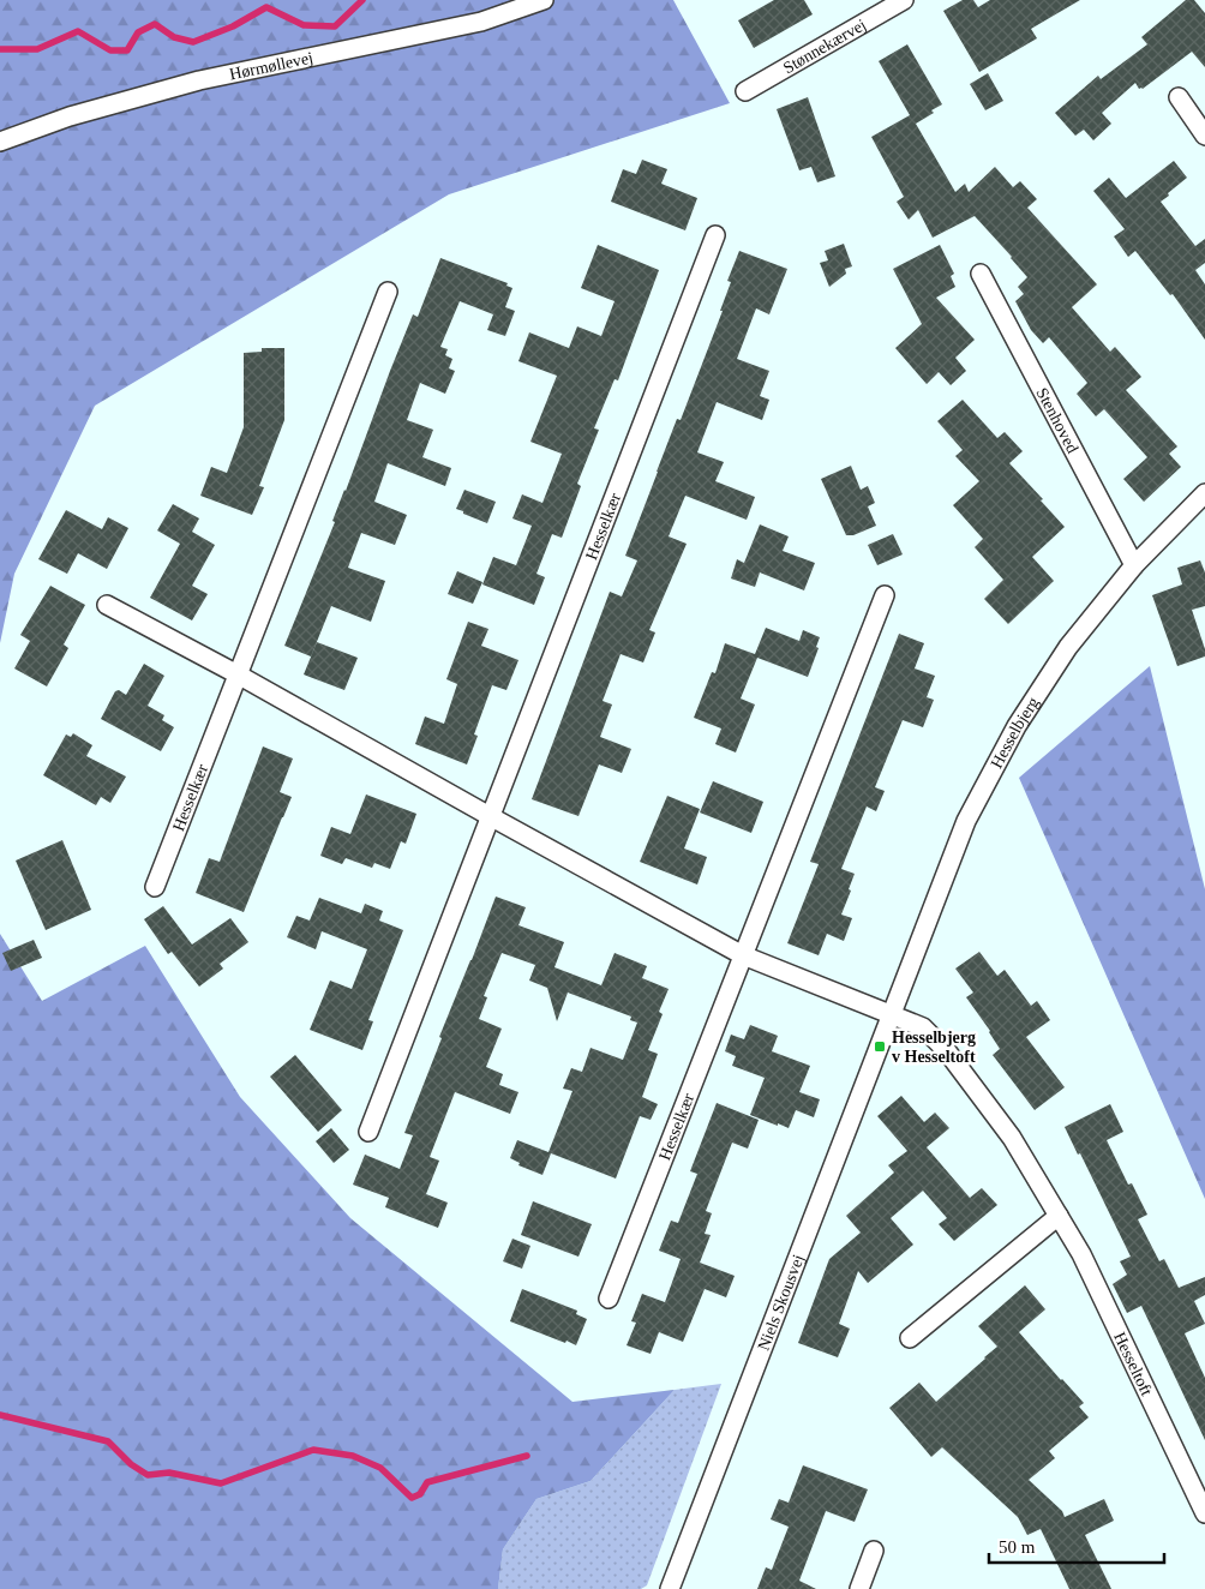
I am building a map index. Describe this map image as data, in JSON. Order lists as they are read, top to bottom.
{
  "streets": {
    "street": [
      "Stønnekærvej",
      "Hørmøllevej",
      "Stenhoved",
      "Hesselkær",
      "Hesselbjerg",
      "Niels Skousvej",
      "Hesseltoft"
    ]
  },
  "crossings": [
    ["Stenhoved", "Hesselbjerg"],
    ["Hesselbjerg", "Niels Skousvej"],
    ["Hesselbjerg", "Hesseltoft"],
    ["Niels Skousvej", "Hesseltoft"]
  ],
  "places": {
    "transit": ["Hesselbjerg v Hesseltoft"]
  },
  "scale_bar": "50 m"
}
